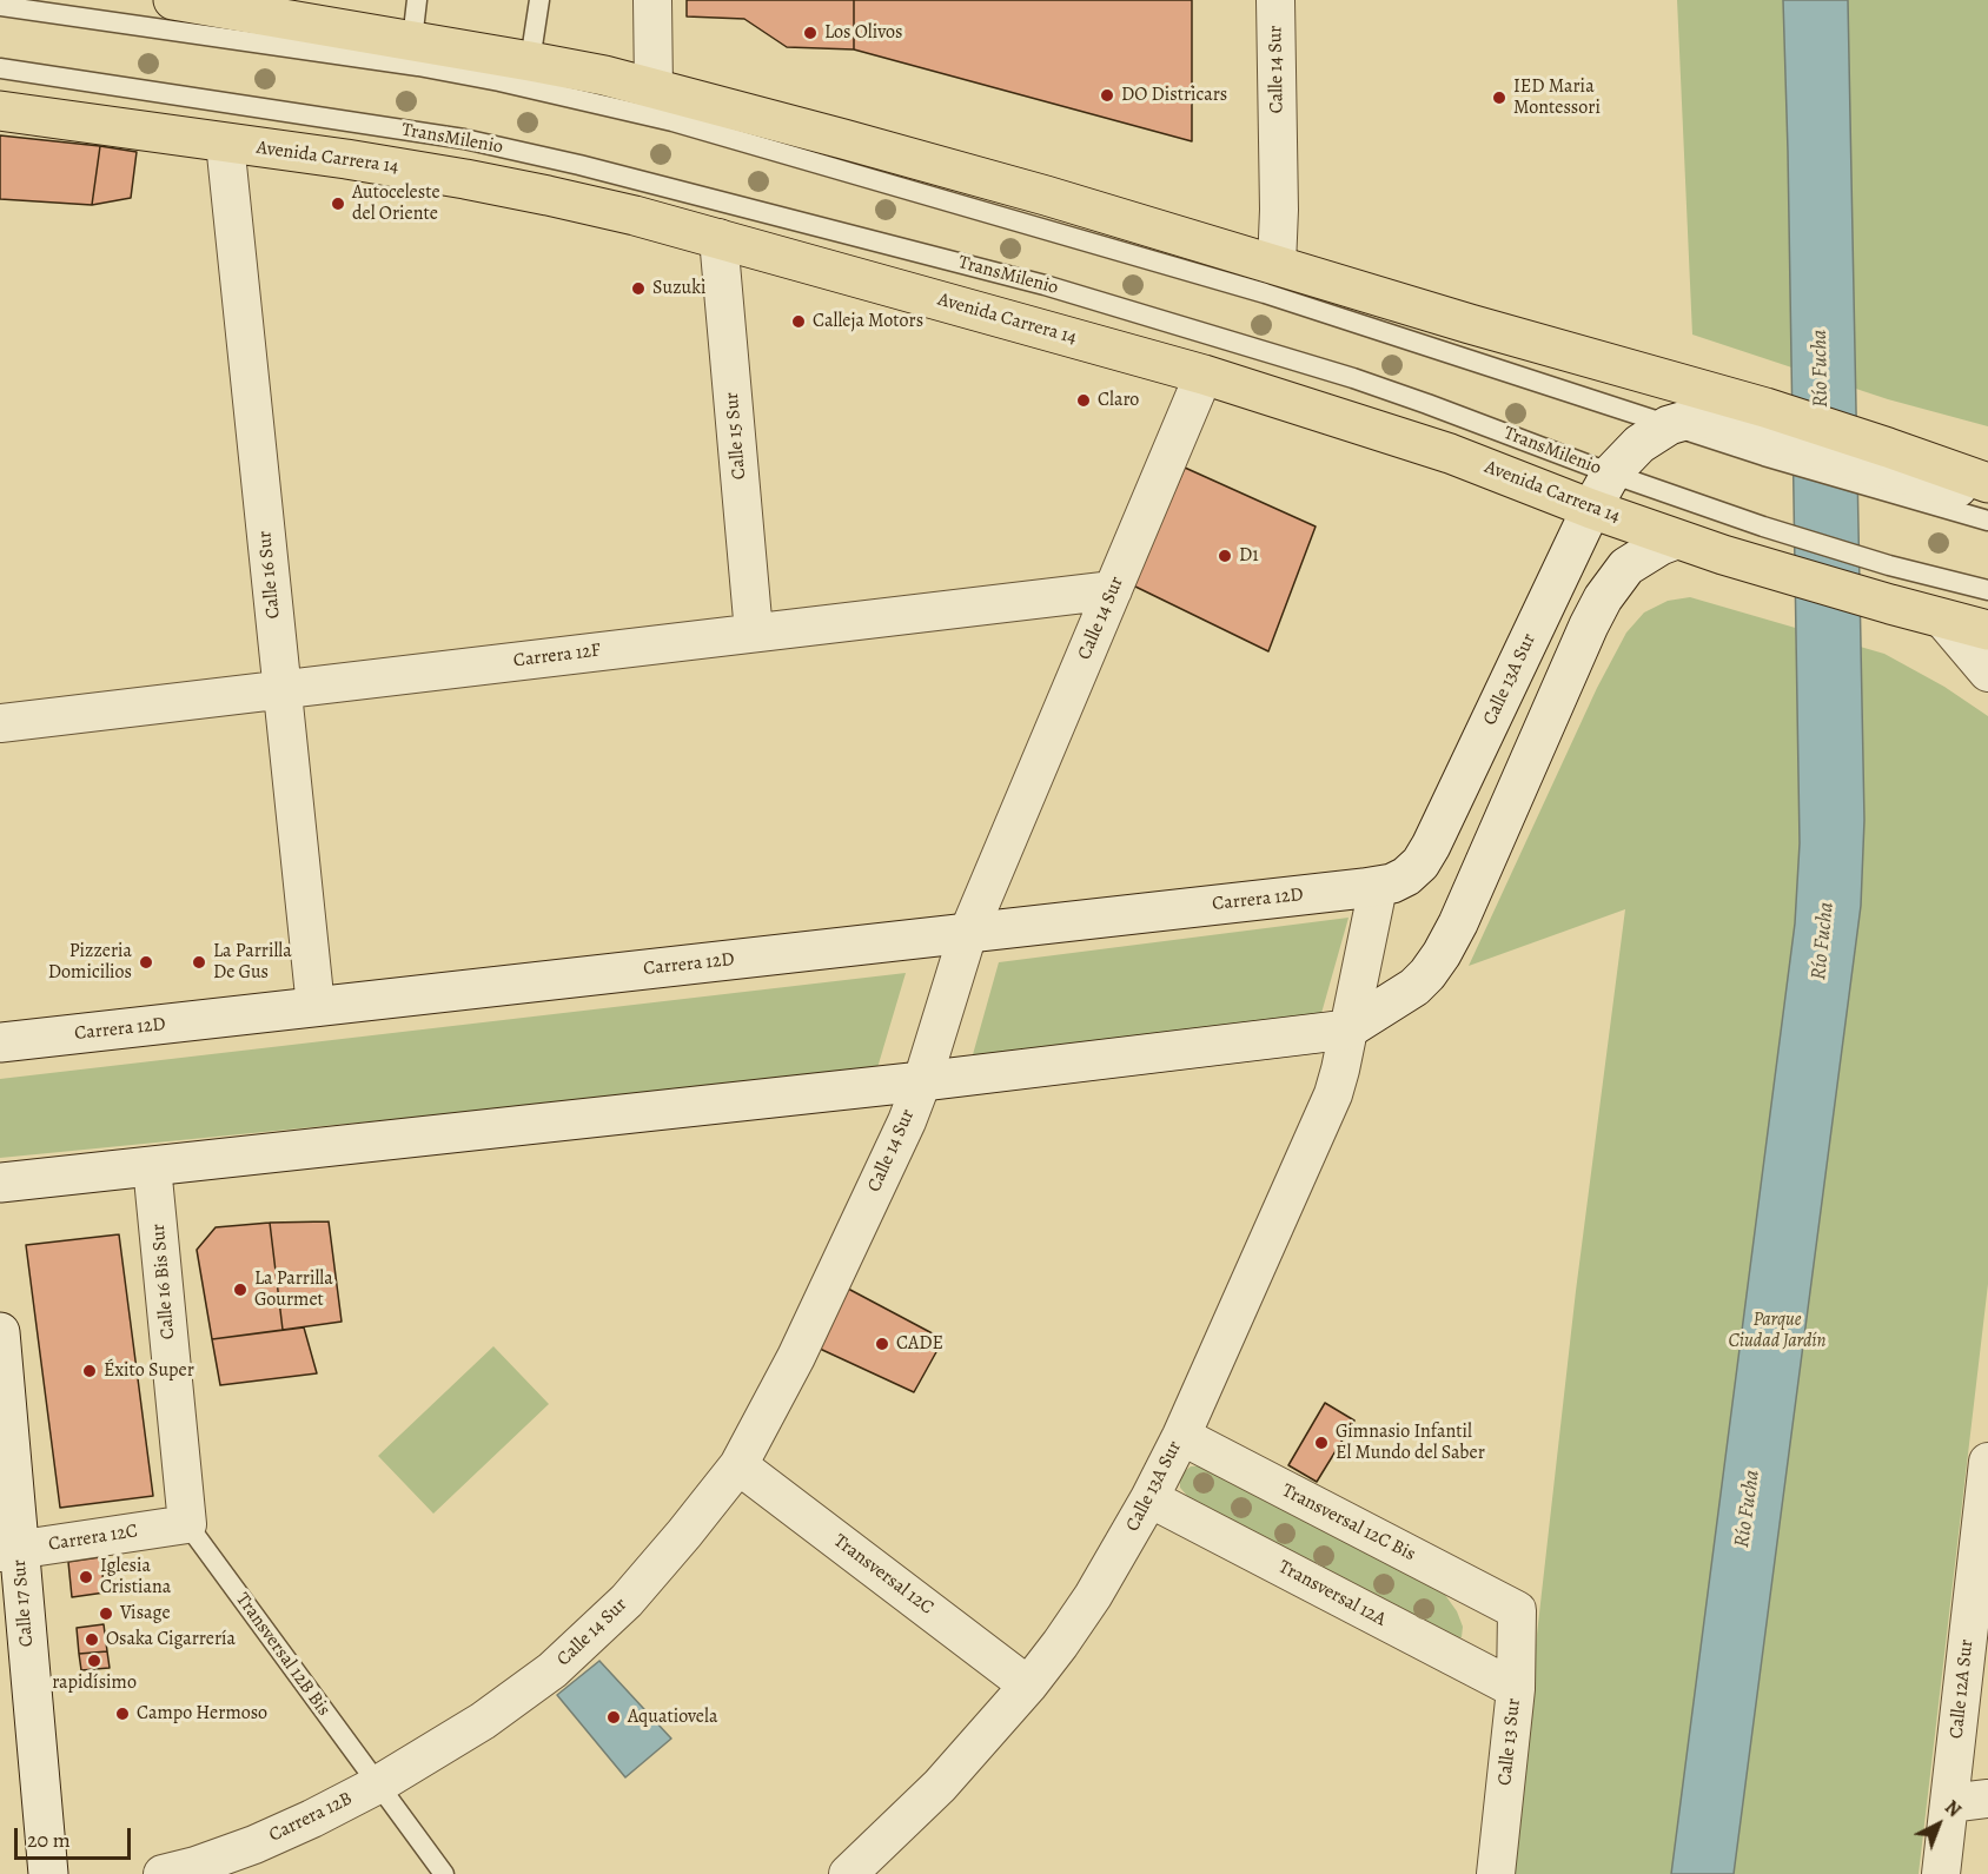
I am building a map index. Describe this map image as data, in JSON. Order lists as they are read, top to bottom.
{
  "streets": {
    "main road": ["Avenida Carrera 14"],
    "street": [
      "Calle 14 Sur",
      "Calle 15 Sur",
      "Calle 16 Sur",
      "Carrera 12F",
      "Calle 13A Sur",
      "Carrera 12D",
      "Calle 16 Bis Sur",
      "Transversal 12C Bis",
      "Carrera 12C",
      "Transversal 12C",
      "Transversal 12A",
      "Calle 17 Sur",
      "Calle 12A Sur",
      "Calle 13 Sur",
      "Carrera 12B"
    ],
    "lane": ["TransMilenio", "Transversal 12B Bis"]
  },
  "crossings": [
    ["Calle 14 Sur", "Avenida Carrera 14"],
    ["Calle 14 Sur", "Carrera 12F"],
    ["Calle 14 Sur", "Carrera 12D"],
    ["Calle 14 Sur", "Transversal 12C"],
    ["Calle 14 Sur", "Transversal 12B Bis"],
    ["Calle 14 Sur", "Carrera 12B"],
    ["TransMilenio", "Calle 13A Sur"],
    ["Avenida Carrera 14", "Calle 15 Sur"],
    ["Avenida Carrera 14", "Calle 16 Sur"],
    ["Avenida Carrera 14", "Calle 13A Sur"],
    ["Calle 15 Sur", "Carrera 12F"],
    ["Calle 16 Sur", "Carrera 12F"],
    ["Calle 16 Sur", "Carrera 12D"],
    ["Calle 13A Sur", "Carrera 12D"],
    ["Calle 13A Sur", "Transversal 12C Bis"],
    ["Calle 13A Sur", "Transversal 12C"],
    ["Calle 13A Sur", "Transversal 12A"],
    ["Calle 16 Bis Sur", "Carrera 12C"],
    ["Calle 16 Bis Sur", "Transversal 12B Bis"],
    ["Transversal 12C Bis", "Calle 13 Sur"],
    ["Carrera 12C", "Calle 17 Sur"],
    ["Carrera 12C", "Transversal 12B Bis"],
    ["Transversal 12A", "Calle 13 Sur"],
    ["Transversal 12B Bis", "Carrera 12B"]
  ],
  "water": ["Río Fucha"],
  "parks": ["Parque Ciudad Jardín"],
  "places": [
    "Los Olivos",
    "DO Districars",
    "IED Maria Montessori",
    "Autoceleste del Oriente",
    "Suzuki",
    "Calleja Motors",
    "Claro",
    "D1",
    "Pizzeria Domicilios",
    "La Parrilla De Gus",
    "La Parrilla Gourmet",
    "CADE",
    "Éxito Super",
    "Gimnasio Infantil El Mundo del Saber",
    "Iglesia Cristiana",
    "Visage",
    "Osaka Cigarrería",
    "rapidísimo",
    "Campo Hermoso",
    "Aquatiovela"
  ],
  "scale_bar": "20 m",
  "north": "top right"
}
